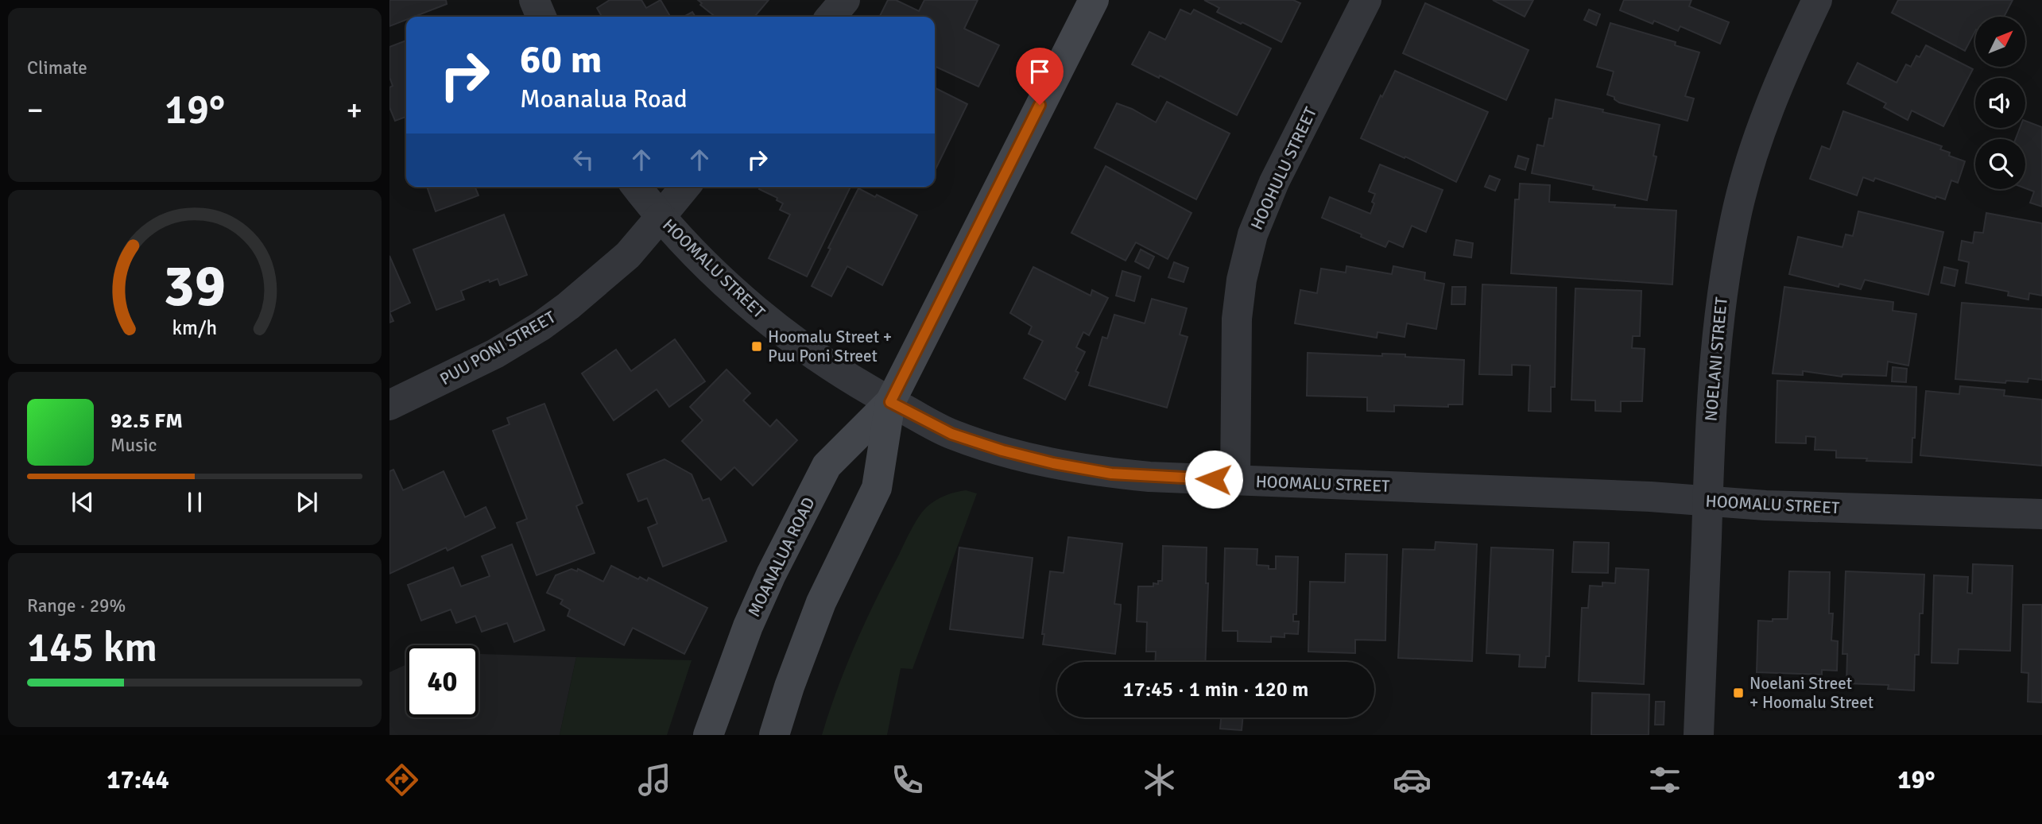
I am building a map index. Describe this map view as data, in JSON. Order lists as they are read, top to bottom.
{
  "streets": {
    "main road": ["MOANALUA ROAD"],
    "street": [
      "HOOHULU STREET",
      "HOOMALU STREET",
      "PUU PONI STREET",
      "NOELANI STREET"
    ]
  },
  "crossings": [
    ["HOOHULU STREET", "HOOMALU STREET"],
    ["HOOMALU STREET", "PUU PONI STREET"],
    ["HOOMALU STREET", "NOELANI STREET"],
    ["HOOMALU STREET", "MOANALUA ROAD"]
  ],
  "places": {
    "transit": ["Hoomalu Street + Puu Poni Street", "Noelani Street + Hoomalu Street"]
  },
  "north": "top right",
  "page": {
    "tile": [
      "Climate",
      ["Range · 29%", "145 km"]
    ],
    "turn": ["60 m", "Moanalua Road"],
    "heat": ["−", "19°", "+"],
    "song": ["92.5 FM", "Music"],
    "limit": "40",
    "trip": "17:45 · 1 min · 120 m",
    "tabs": ["17:44", "19°"],
    "gauge": ["39", "km/h"]
  }
}
